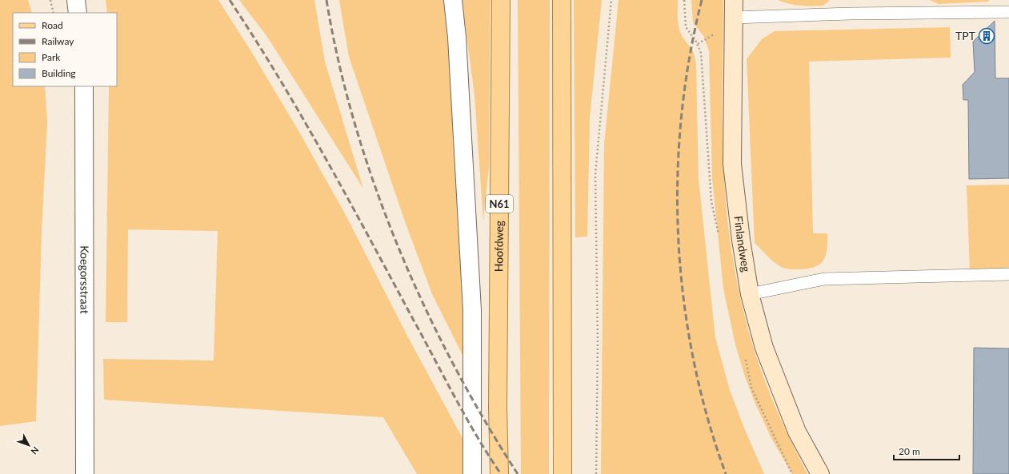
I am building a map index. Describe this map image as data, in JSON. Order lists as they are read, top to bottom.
{
  "streets": {
    "main road": ["N61", "Hoofdweg"],
    "street": ["Finlandweg", "Koegorsstraat"]
  },
  "places": {
    "building": ["TPT"]
  },
  "legend": [
    "Road",
    "Railway",
    "Park",
    "Building"
  ],
  "scale_bar": "20 m",
  "north": "bottom right"
}
